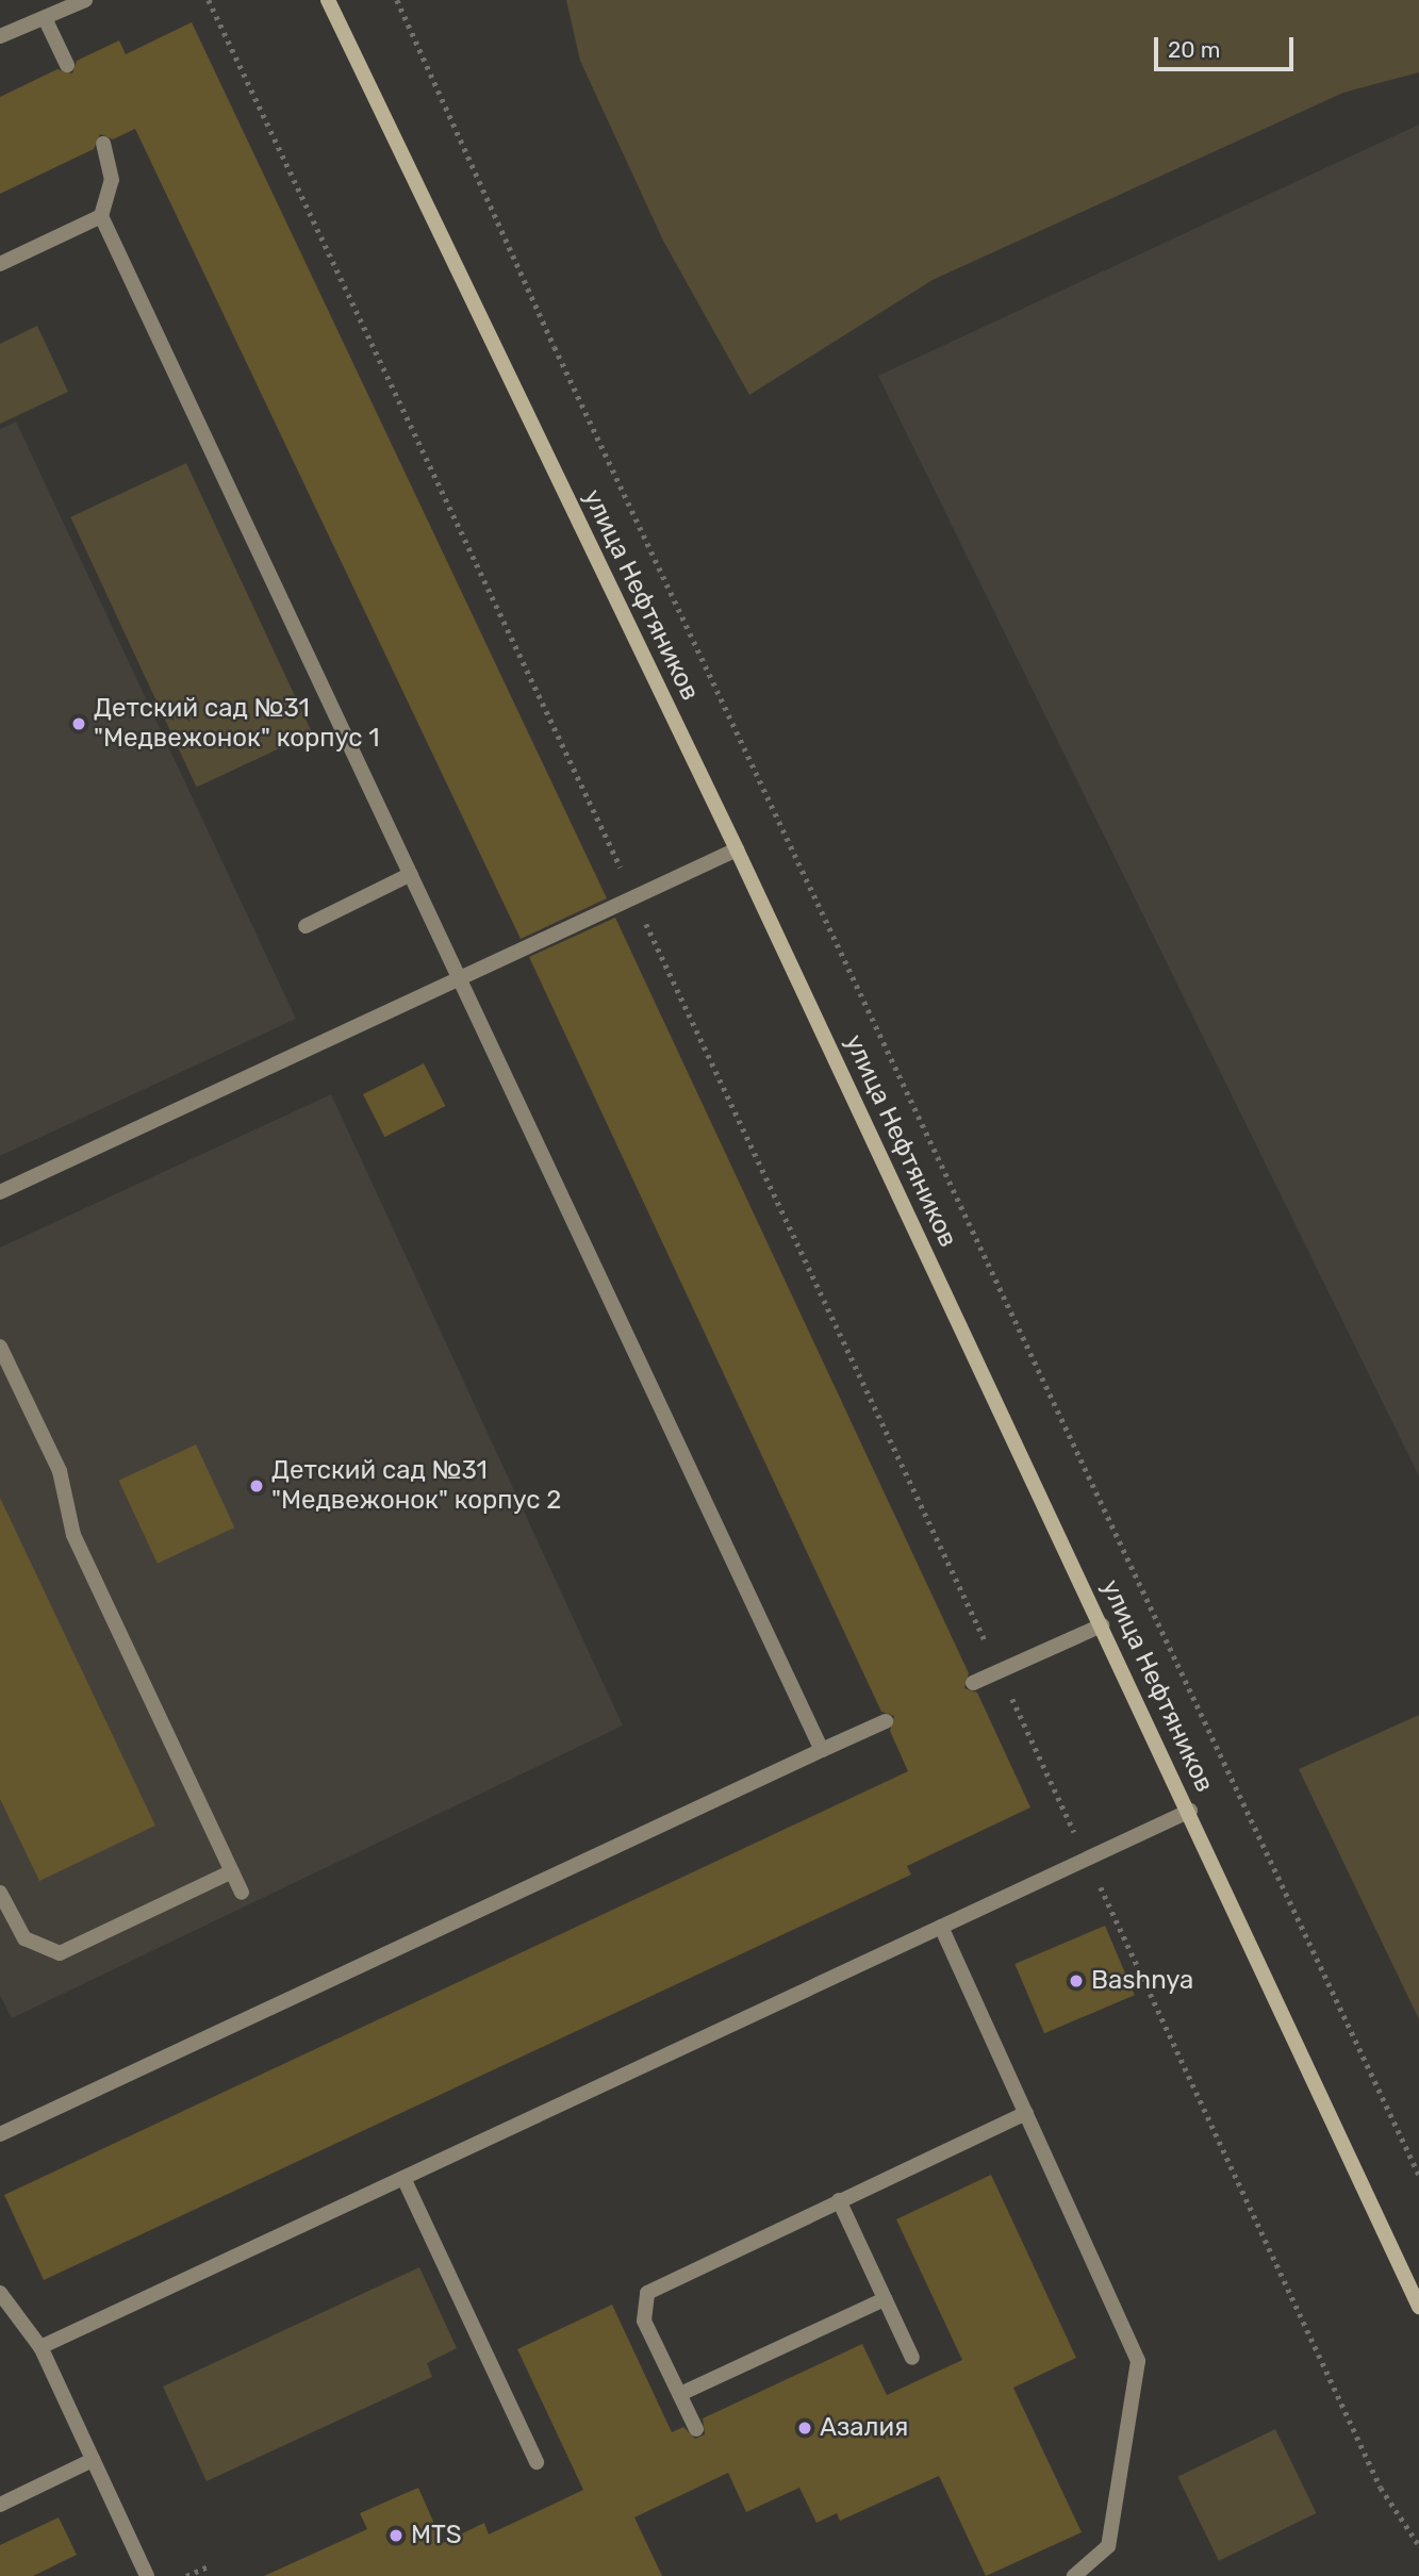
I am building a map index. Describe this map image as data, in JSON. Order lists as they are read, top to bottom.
{
  "streets": {
    "main road": ["улица Нефтяников"]
  },
  "places": [
    "Детский сад №31 \"Медвежонок\" корпус 1",
    "Детский сад №31 \"Медвежонок\" корпус 2",
    "Bashnya",
    "Азалия",
    "MTS"
  ],
  "scale_bar": "20 m"
}
